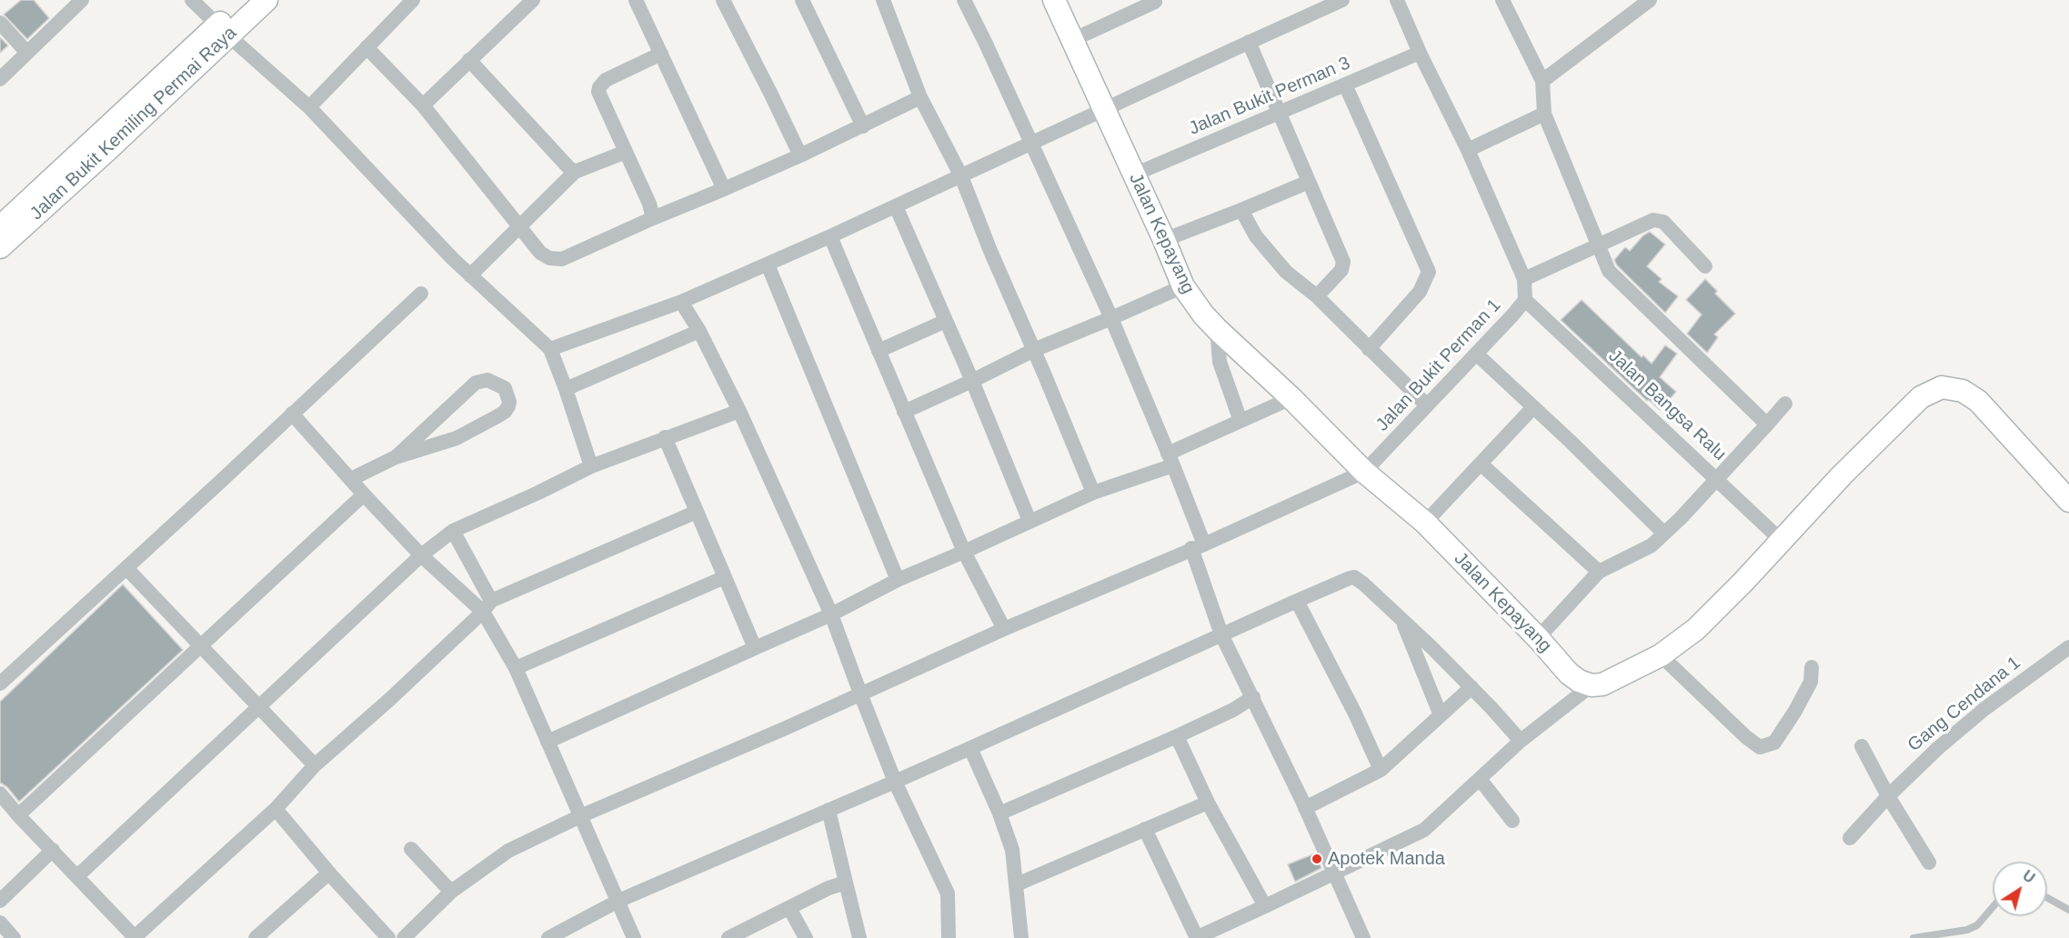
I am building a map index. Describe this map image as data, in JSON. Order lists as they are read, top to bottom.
{
  "streets": {
    "street": [
      "Jalan Bukit Perman 3",
      "Jalan Bukit Kemiling Permai Raya",
      "Jalan Kepayang",
      "Jalan Bukit Perman 1",
      "Jalan Bangsa Ralu",
      "Gang Cendana 1"
    ]
  },
  "crossings": [
    ["Jalan Bukit Perman 3", "Jalan Kepayang"],
    ["Jalan Kepayang", "Jalan Bukit Perman 1"],
    ["Jalan Bukit Perman 1", "Jalan Bangsa Ralu"]
  ],
  "places": ["Apotek Manda"],
  "north": "top right"
}
